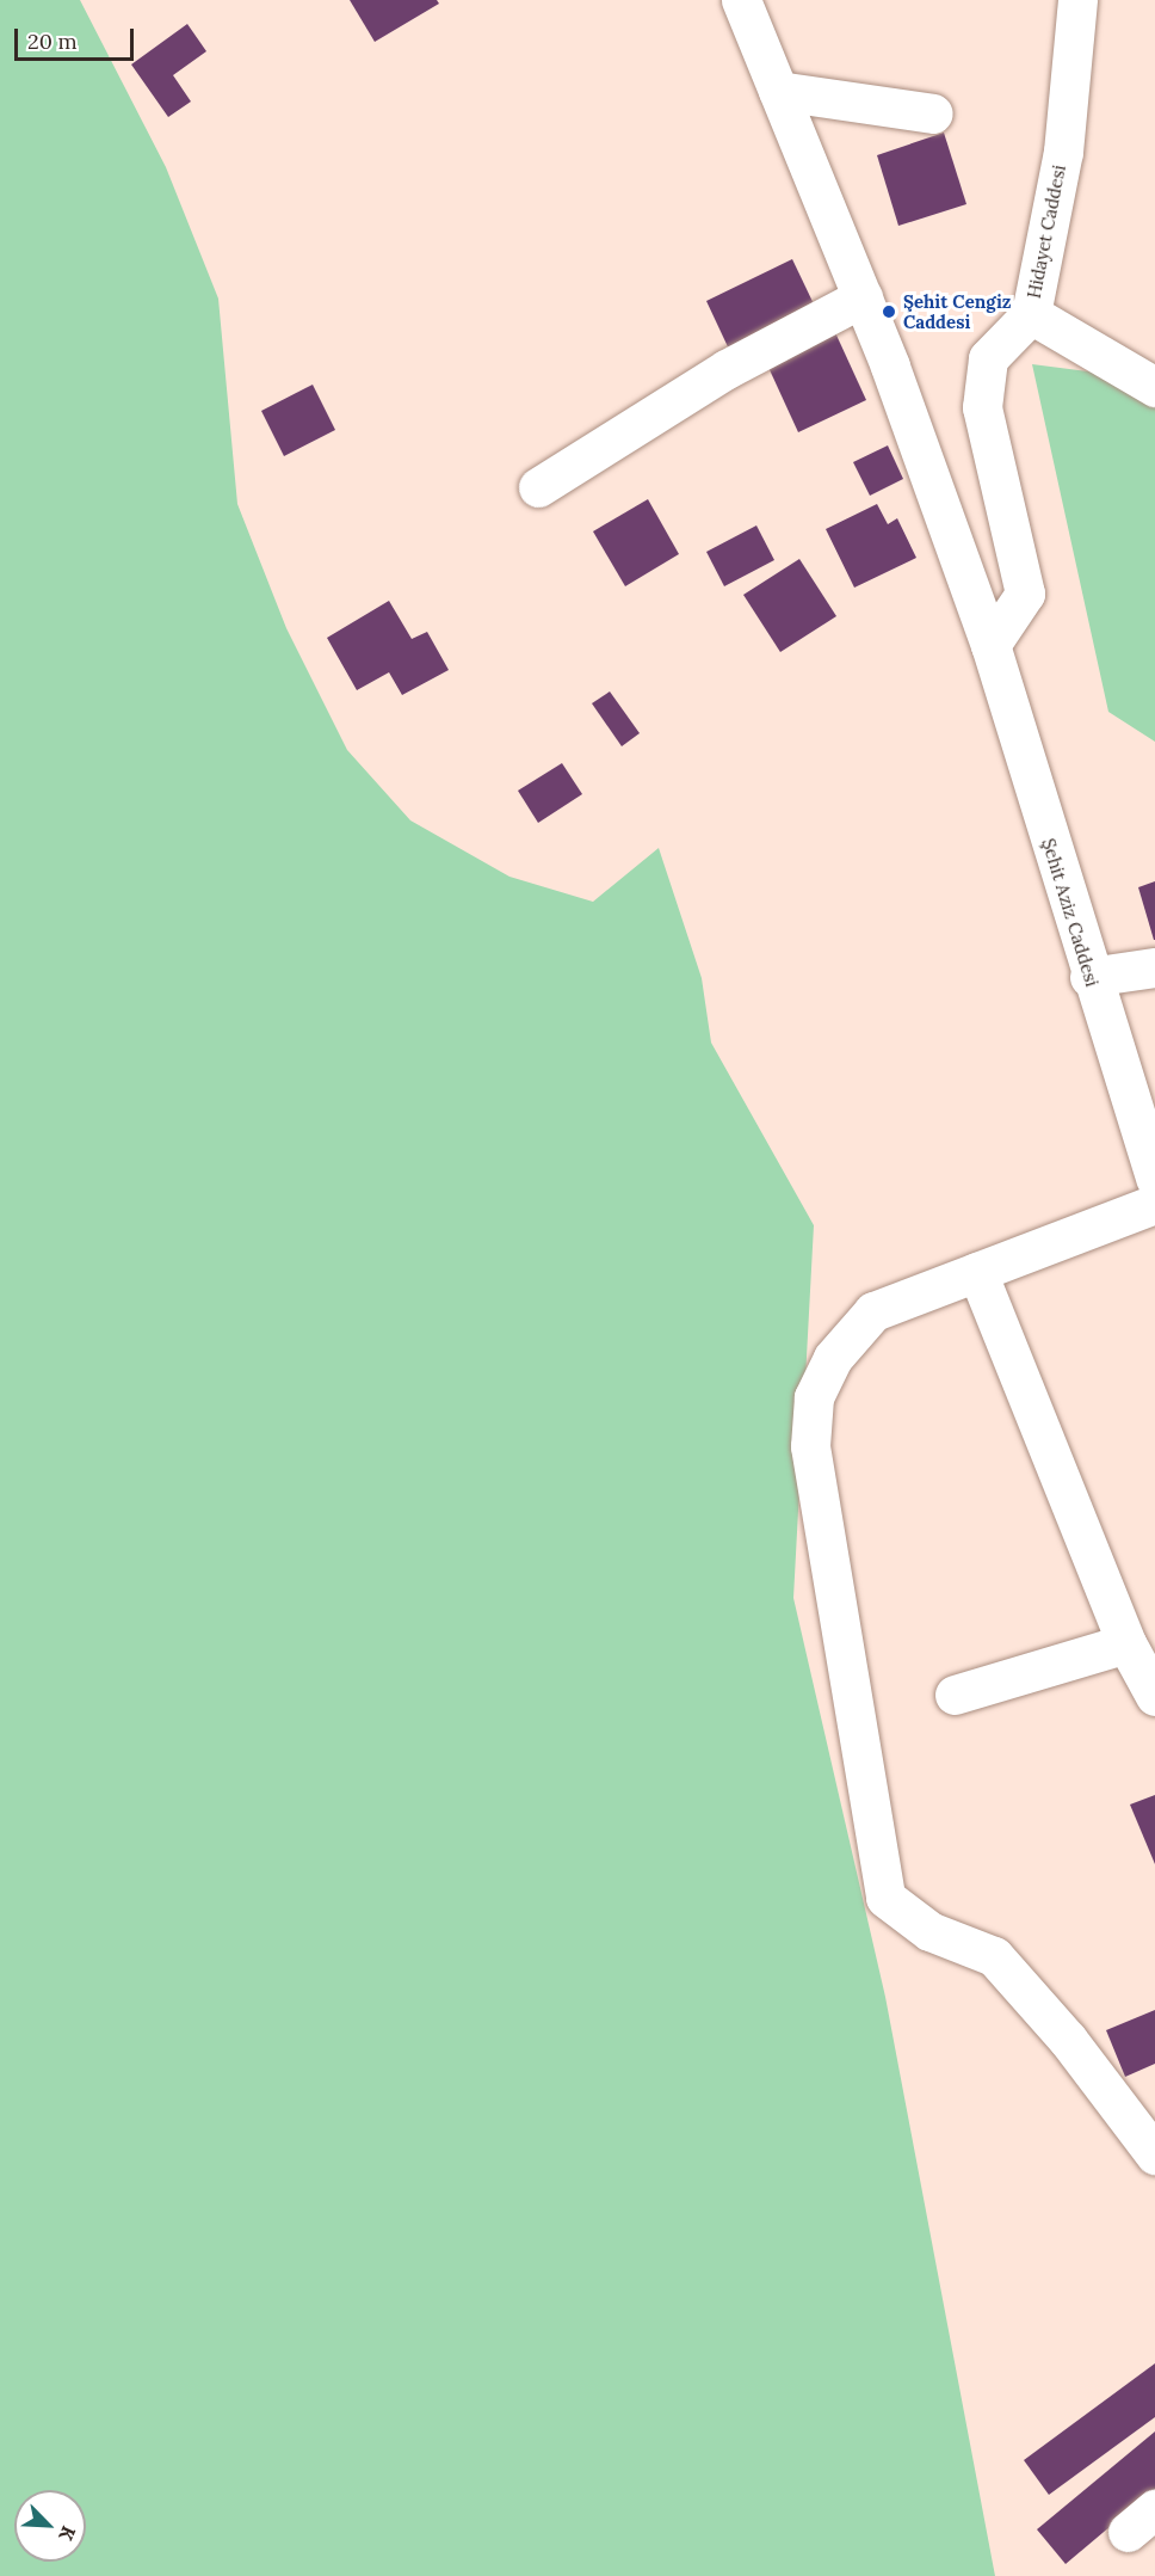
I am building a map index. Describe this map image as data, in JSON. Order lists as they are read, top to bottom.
{
  "streets": {
    "street": ["Hidayet Caddesi", "Şehit Aziz Caddesi"]
  },
  "crossings": [
    ["Hidayet Caddesi", "Şehit Aziz Caddesi"]
  ],
  "places": ["Şehit Cengiz Caddesi"],
  "scale_bar": "20 m",
  "north": "bottom right"
}
